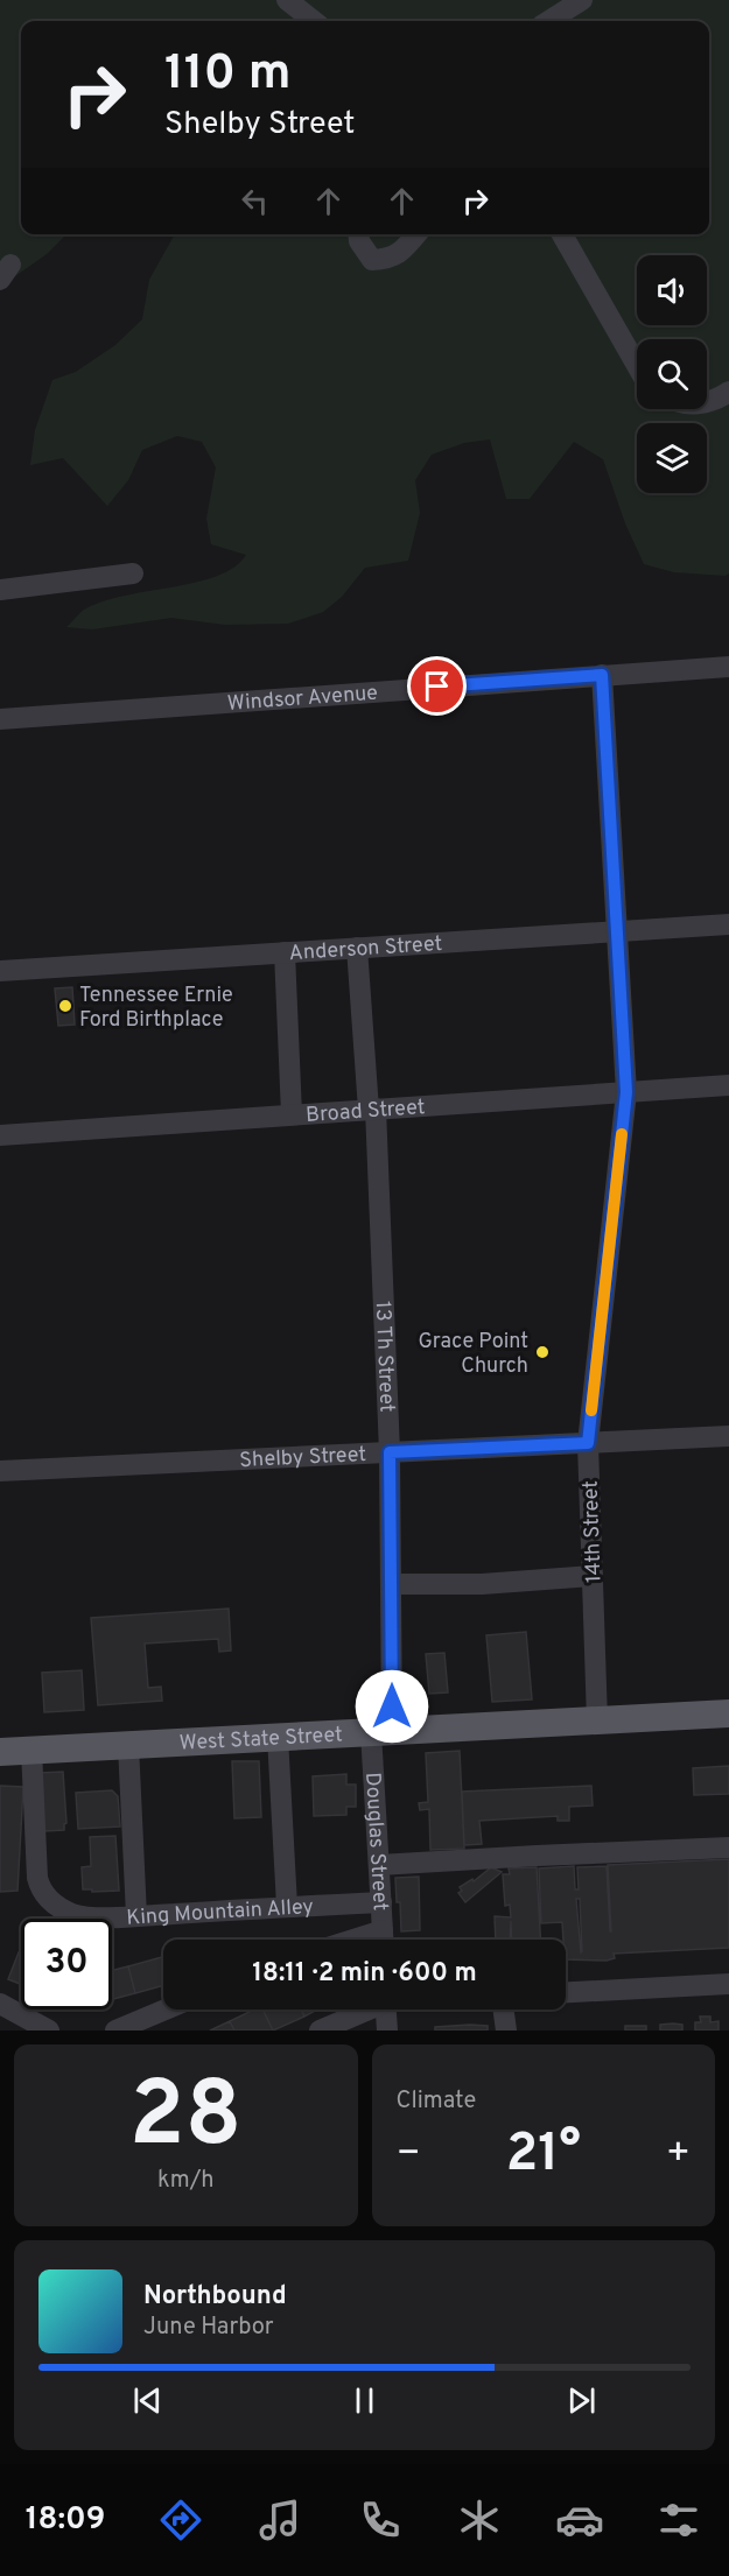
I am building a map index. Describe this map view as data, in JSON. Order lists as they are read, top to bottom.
{
  "streets": {
    "main road": ["West State Street"],
    "street": [
      "Windsor Avenue",
      "Anderson Street",
      "Broad Street",
      "13 Th Street",
      "Shelby Street",
      "14th Street",
      "Douglas Street",
      "King Mountain Alley"
    ]
  },
  "crossings": [
    ["Windsor Avenue", "14th Street"],
    ["Anderson Street", "13 Th Street"],
    ["Anderson Street", "14th Street"],
    ["Broad Street", "13 Th Street"],
    ["Broad Street", "14th Street"],
    ["13 Th Street", "Shelby Street"],
    ["13 Th Street", "West State Street"],
    ["13 Th Street", "Douglas Street"],
    ["Shelby Street", "14th Street"],
    ["14th Street", "West State Street"],
    ["West State Street", "Douglas Street"],
    ["West State Street", "King Mountain Alley"],
    ["Douglas Street", "King Mountain Alley"]
  ],
  "places": ["Tennessee Ernie Ford Birthplace", "Grace Point Church"],
  "page": {
    "turn": ["110 m", "Shelby Street"],
    "limit": "30",
    "trip": "18:11 · 2 min · 600 m",
    "tile": [
      ["28", "km/h"],
      "Climate"
    ],
    "heat": ["−", "21°", "+"],
    "song": ["Northbound", "June Harbor"],
    "tabs": "18:09"
  }
}
